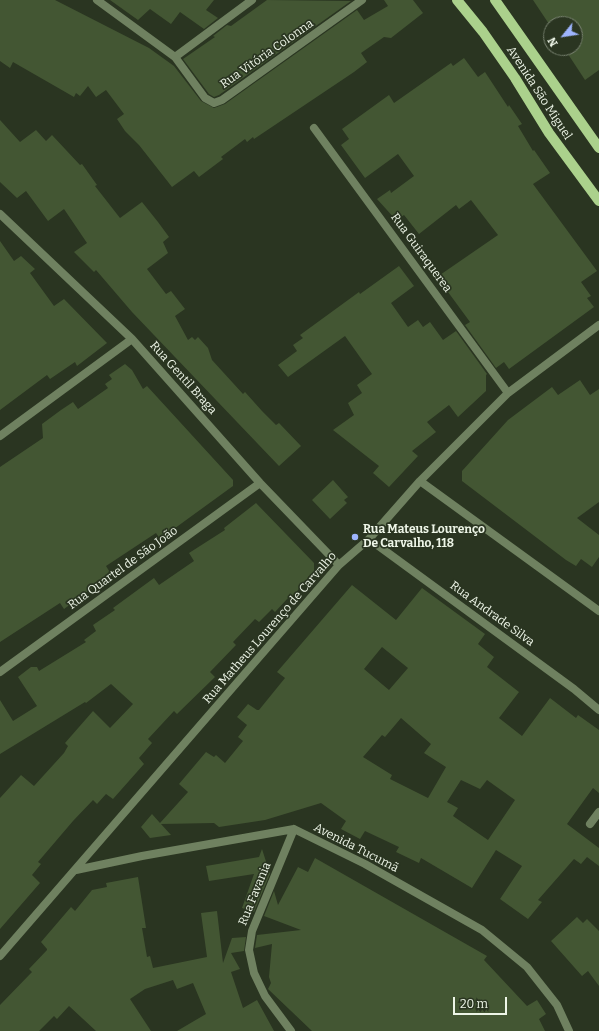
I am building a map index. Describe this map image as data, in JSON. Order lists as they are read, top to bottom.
{
  "streets": {
    "main road": ["Avenida São Miguel"],
    "street": [
      "Rua Vitória Colonna",
      "Rua Guiraquerea",
      "Rua Gentil Braga",
      "Rua Quartel de São João",
      "Rua Andrade Silva",
      "Rua Matheus Lourenço de Carvalho",
      "Avenida Tucumã",
      "Rua Favania"
    ]
  },
  "crossings": [
    ["Rua Guiraquerea", "Rua Matheus Lourenço de Carvalho"],
    ["Rua Gentil Braga", "Rua Quartel de São João"],
    ["Rua Gentil Braga", "Rua Matheus Lourenço de Carvalho"],
    ["Rua Andrade Silva", "Rua Matheus Lourenço de Carvalho"],
    ["Rua Matheus Lourenço de Carvalho", "Avenida Tucumã"],
    ["Avenida Tucumã", "Rua Favania"]
  ],
  "places": ["Rua Mateus Lourenço De Carvalho, 118"],
  "scale_bar": "20 m",
  "north": "bottom left"
}
